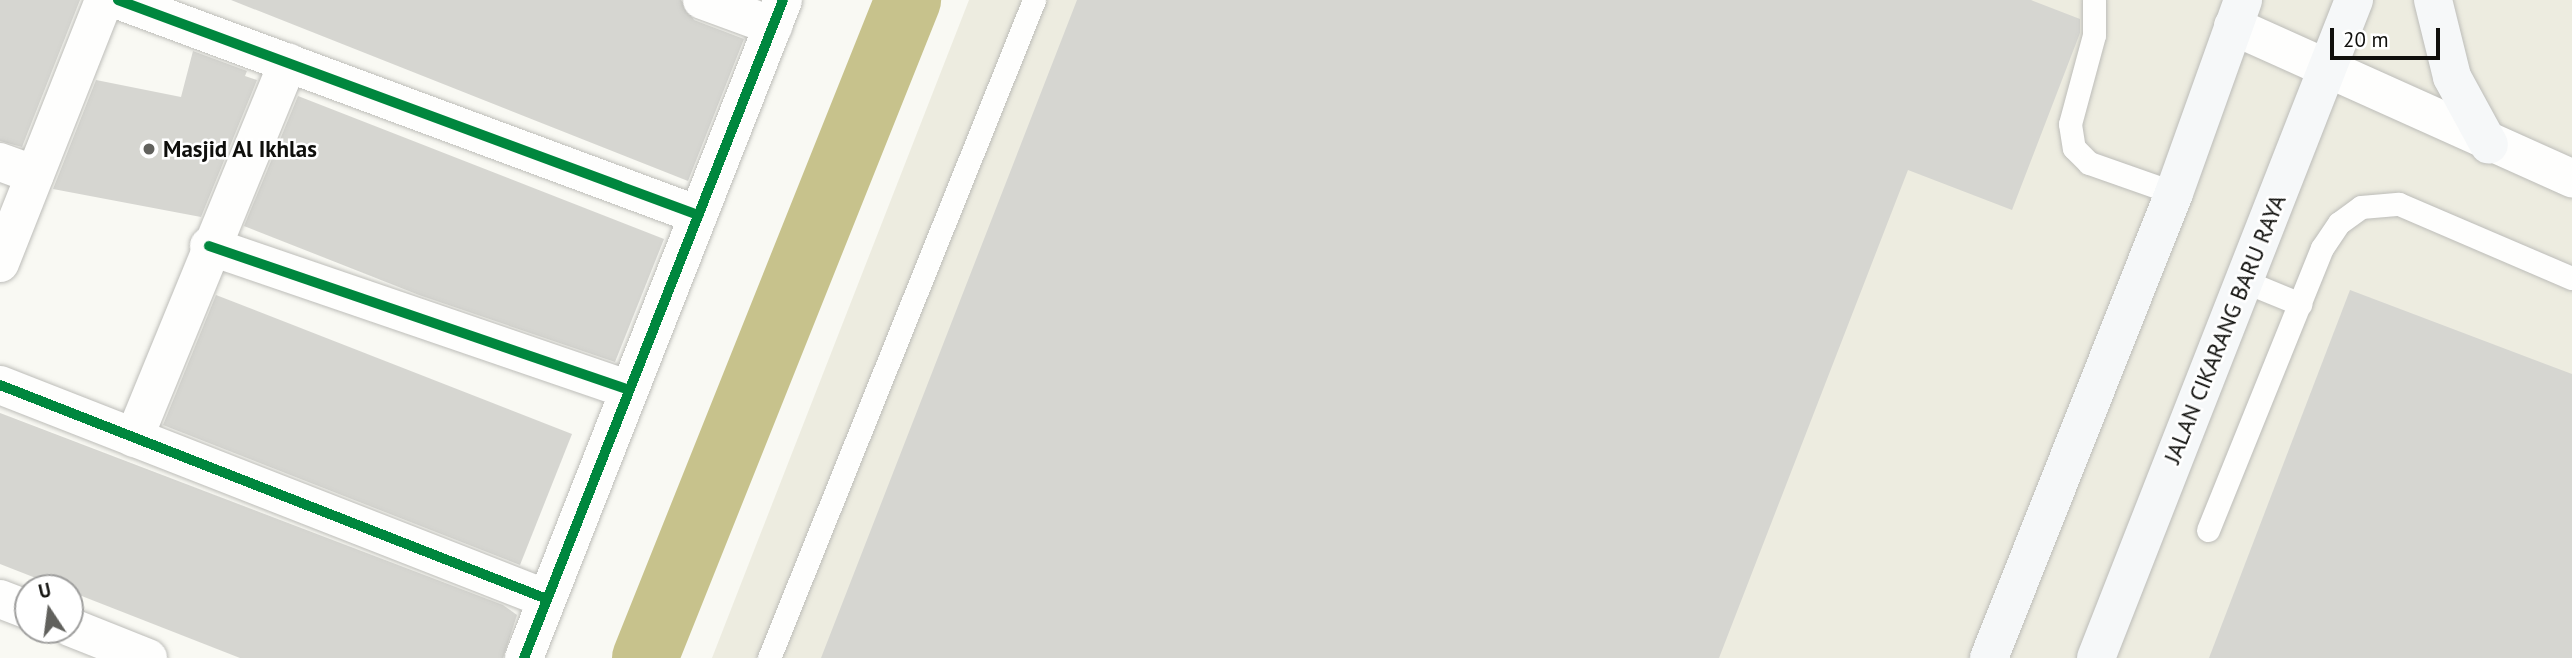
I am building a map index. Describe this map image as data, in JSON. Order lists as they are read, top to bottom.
{
  "streets": {
    "main road": ["JALAN CIKARANG BARU RAYA"]
  },
  "places": ["Masjid Al Ikhlas"],
  "scale_bar": "20 m",
  "north": "top"
}
